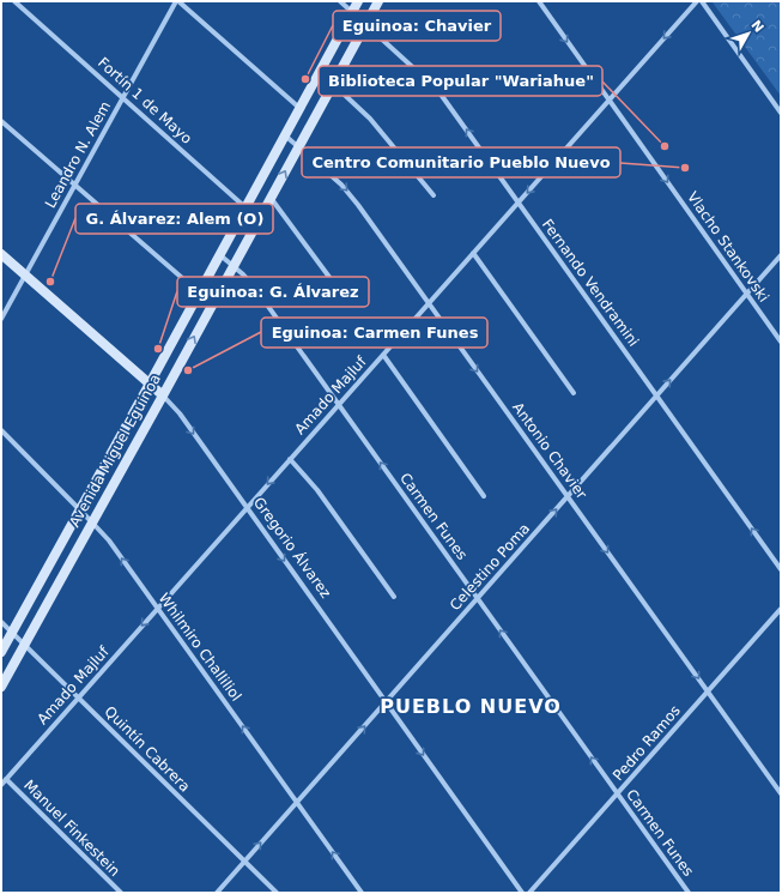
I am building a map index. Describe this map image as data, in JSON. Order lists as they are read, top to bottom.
{
  "streets": {
    "main road": ["Avenida Miguel Eguinoa", "Gregorio Álvarez"],
    "street": [
      "Fortín 1 de Mayo",
      "Leandro N. Alem",
      "Vlacho Stankovski",
      "Fernando Vendramini",
      "Amado Majluf",
      "Antonio Chavier",
      "Carmen Funes",
      "Celestino Poma",
      "Whilmiro Challiliol",
      "Pedro Ramos",
      "Quintín Cabrera",
      "Manuel Finkestein"
    ]
  },
  "crossings": [
    ["Fortín 1 de Mayo", "Leandro N. Alem"],
    ["Fortín 1 de Mayo", "Avenida Miguel Eguinoa"],
    ["Leandro N. Alem", "Gregorio Álvarez"],
    ["Vlacho Stankovski", "Amado Majluf"],
    ["Vlacho Stankovski", "Celestino Poma"],
    ["Fernando Vendramini", "Amado Majluf"],
    ["Fernando Vendramini", "Avenida Miguel Eguinoa"],
    ["Fernando Vendramini", "Celestino Poma"],
    ["Amado Majluf", "Antonio Chavier"],
    ["Amado Majluf", "Carmen Funes"],
    ["Amado Majluf", "Gregorio Álvarez"],
    ["Amado Majluf", "Whilmiro Challiliol"],
    ["Amado Majluf", "Quintín Cabrera"],
    ["Amado Majluf", "Manuel Finkestein"],
    ["Avenida Miguel Eguinoa", "Antonio Chavier"],
    ["Avenida Miguel Eguinoa", "Carmen Funes"],
    ["Avenida Miguel Eguinoa", "Gregorio Álvarez"],
    ["Avenida Miguel Eguinoa", "Whilmiro Challiliol"],
    ["Avenida Miguel Eguinoa", "Quintín Cabrera"],
    ["Antonio Chavier", "Celestino Poma"],
    ["Antonio Chavier", "Pedro Ramos"],
    ["Carmen Funes", "Celestino Poma"],
    ["Carmen Funes", "Pedro Ramos"],
    ["Gregorio Álvarez", "Celestino Poma"],
    ["Celestino Poma", "Whilmiro Challiliol"],
    ["Celestino Poma", "Quintín Cabrera"]
  ],
  "one_way": [
    "Vlacho Stankovski",
    "Fernando Vendramini",
    "Amado Majluf",
    "Antonio Chavier",
    "Carmen Funes",
    "Gregorio Álvarez",
    "Celestino Poma",
    "Whilmiro Challiliol"
  ],
  "districts": ["PUEBLO NUEVO"],
  "places": [
    "Eguinoa: Chavier",
    "Biblioteca Popular \"Wariahue\"",
    "Centro Comunitario Pueblo Nuevo",
    "G. Álvarez: Alem (O)",
    "Eguinoa: G. Álvarez",
    "Eguinoa: Carmen Funes"
  ],
  "north": "top right"
}
